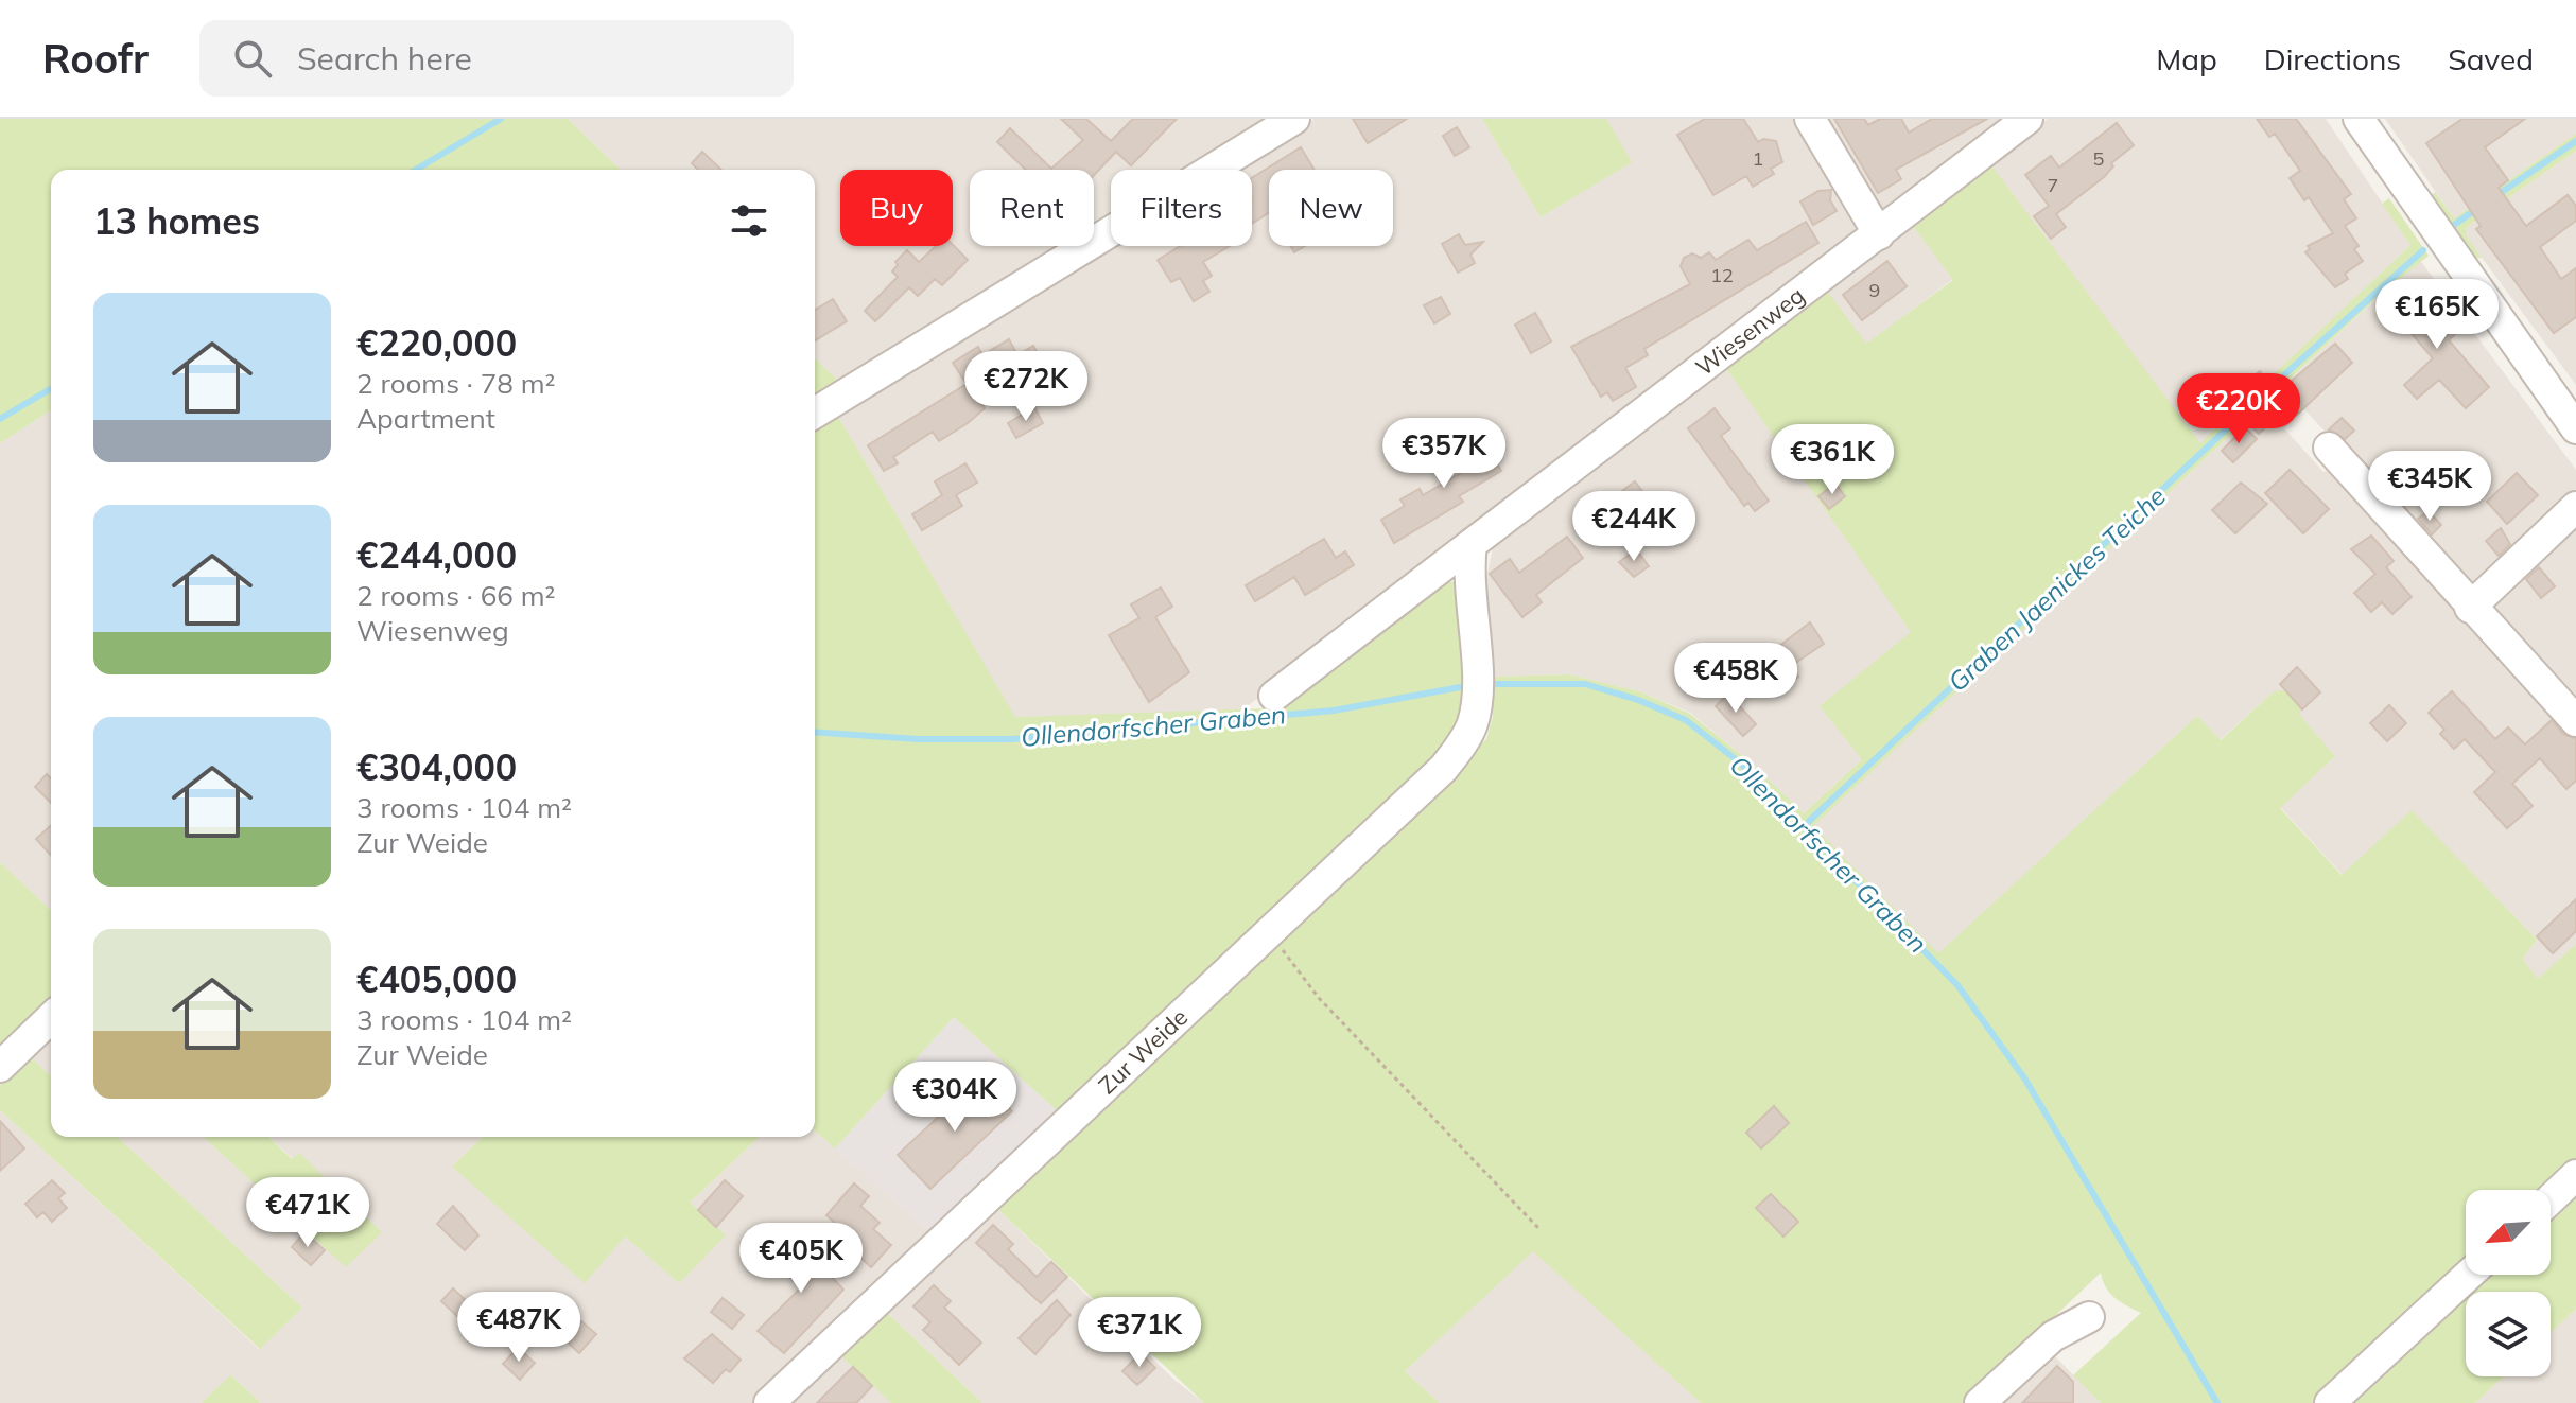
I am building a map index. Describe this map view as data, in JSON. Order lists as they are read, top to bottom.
{
  "streets": {
    "street": ["Wiesenweg", "Zur Weide"]
  },
  "crossings": [
    ["Wiesenweg", "Zur Weide"]
  ],
  "water": ["Graben Jaenickes Teiche", "Ollendorfscher Graben"],
  "house_numbers": [
    "1",
    "5",
    "7",
    "12",
    "9"
  ],
  "north": "bottom left",
  "page": {
    "header": "Roofr",
    "search": "Search here",
    "nav": ["Map", "Directions", "Saved"],
    "chip": [
      "Buy",
      "Rent",
      "Filters",
      "New"
    ],
    "heading": "13 homes",
    "list": [
      {
        "name": "€220,000",
        "note": "2 rooms · 78 m² · Apartment"
      },
      {
        "name": "€244,000",
        "note": "2 rooms · 66 m² · Wiesenweg"
      },
      {
        "name": "€304,000",
        "note": "3 rooms · 104 m² · Zur Weide"
      },
      {
        "name": "€405,000",
        "note": "3 rooms · 104 m² · Zur Weide"
      }
    ],
    "price": [
      "€165K",
      "€272K",
      "€220K",
      "€357K",
      "€361K",
      "€345K",
      "€244K",
      "€458K",
      "€304K",
      "€471K",
      "€405K",
      "€487K",
      "€371K"
    ]
  }
}
